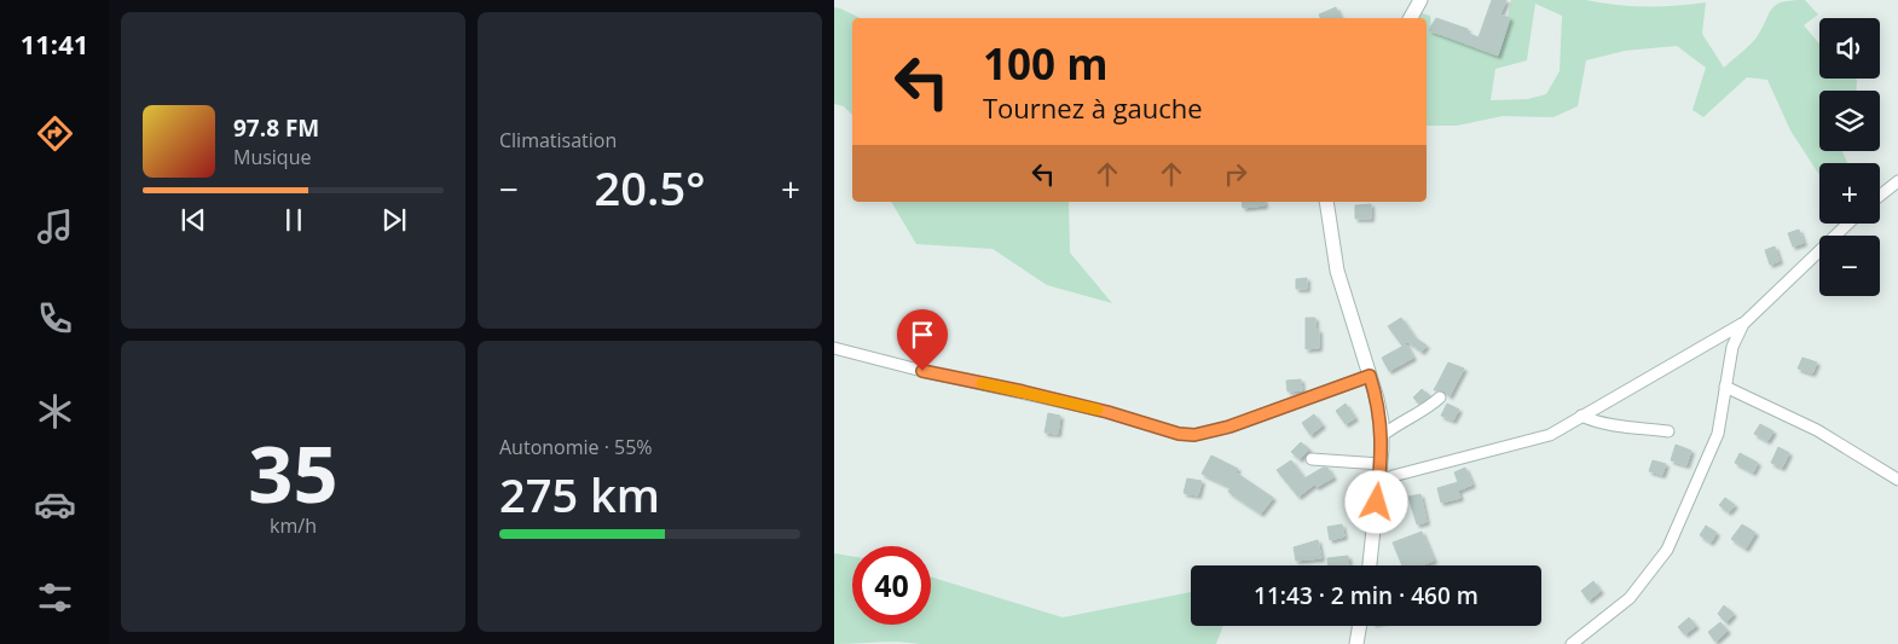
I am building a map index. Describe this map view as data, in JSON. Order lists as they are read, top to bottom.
{
  "page": {
    "tabs": "11:41",
    "tile": [
      "Climatisation",
      ["35", "km/h"],
      ["Autonomie · 55%", "275 km"]
    ],
    "map_buttons": ["+", "−"],
    "turn": ["100 m", "Tournez à gauche"],
    "song": ["97.8 FM", "Musique"],
    "heat": ["−", "20.5°", "+"],
    "limit": "40",
    "trip": "11:43 · 2 min · 460 m"
  }
}
